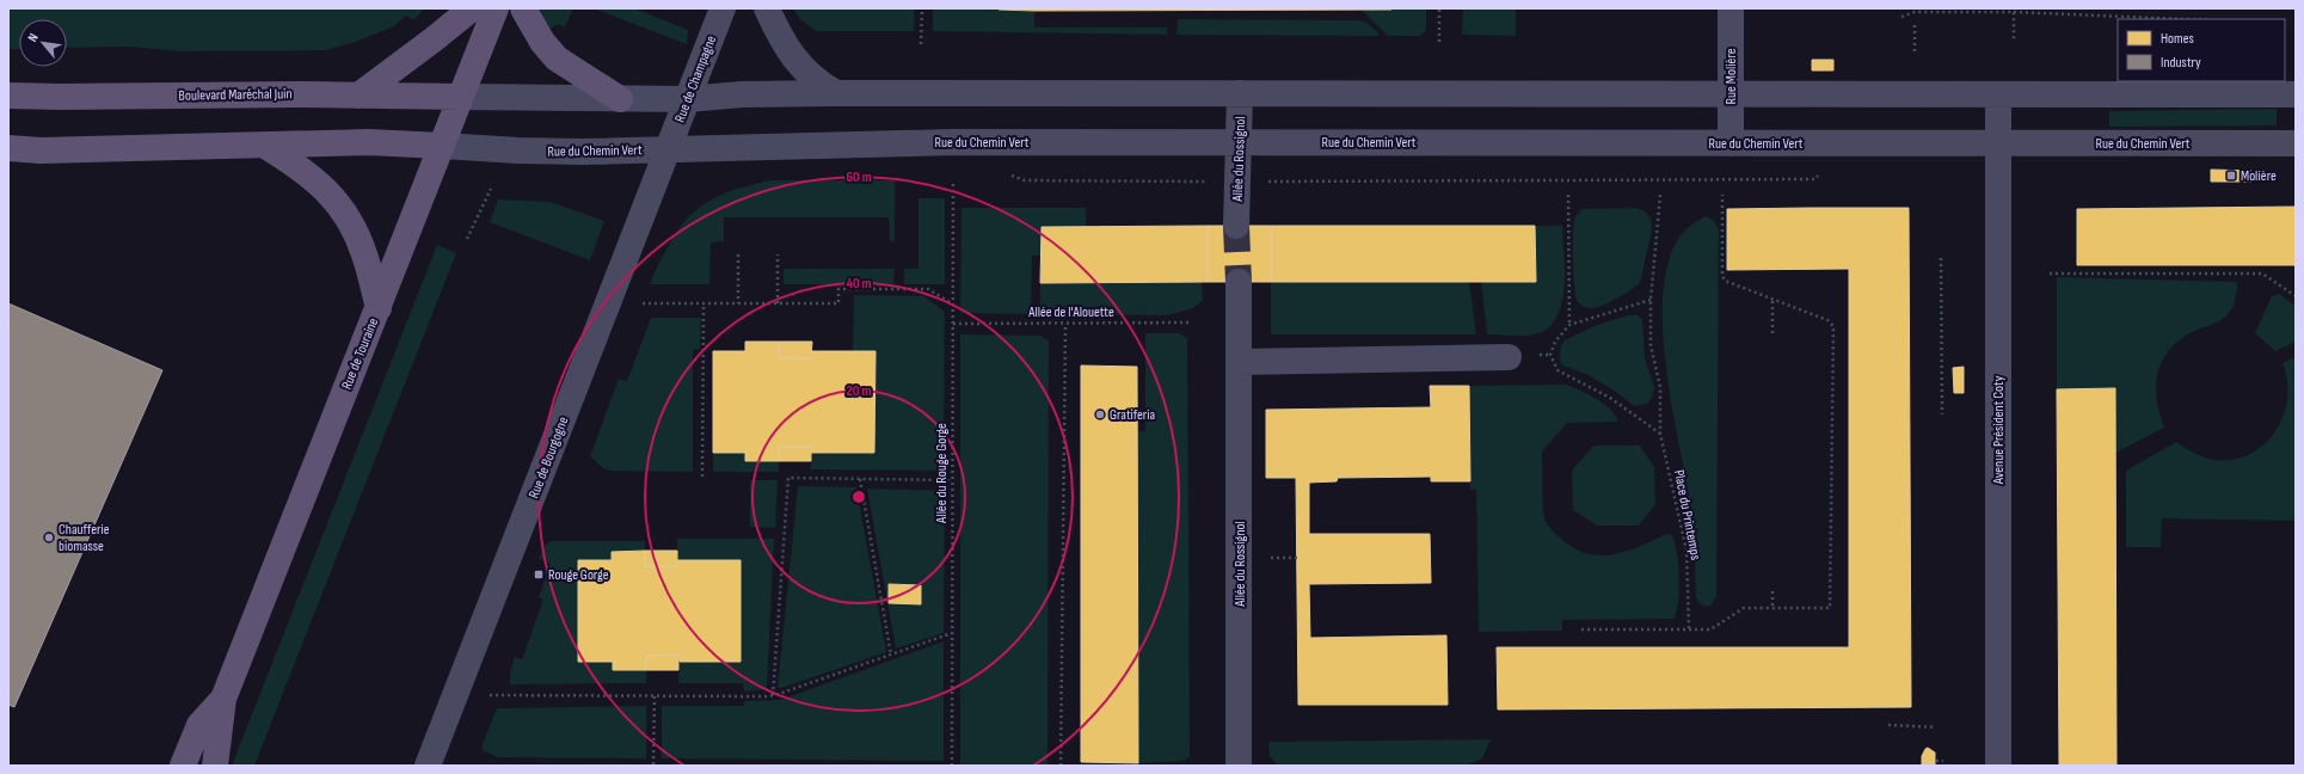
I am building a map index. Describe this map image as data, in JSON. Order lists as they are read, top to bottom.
{
  "streets": {
    "main road": ["Boulevard Maréchal Juin", "Rue de Touraine"],
    "street": [
      "Rue Molière",
      "Rue de Champagne",
      "Rue du Chemin Vert",
      "Allée du Rossignol",
      "Avenue Président Coty",
      "Rue de Bourgogne"
    ],
    "path": ["Allée de l'Alouette", "Allée du Rouge Gorge", "Place du Printemps"]
  },
  "crossings": [
    ["Rue Molière", "Rue du Chemin Vert"],
    ["Rue de Champagne", "Rue du Chemin Vert"],
    ["Rue de Champagne", "Rue de Bourgogne"],
    ["Boulevard Maréchal Juin", "Rue de Touraine"],
    ["Rue du Chemin Vert", "Allée du Rossignol"],
    ["Rue du Chemin Vert", "Rue de Touraine"],
    ["Rue du Chemin Vert", "Avenue Président Coty"],
    ["Rue du Chemin Vert", "Rue de Bourgogne"],
    ["Allée de l'Alouette", "Allée du Rouge Gorge"]
  ],
  "places": {
    "transit": ["Molière", "Rouge Gorge"],
    "other": ["Gratiferia", "Chaufferie biomasse"]
  },
  "legend": ["Homes", "Industry"],
  "north": "top left",
  "rings": ["60 m", "40 m", "20 m"]
}
